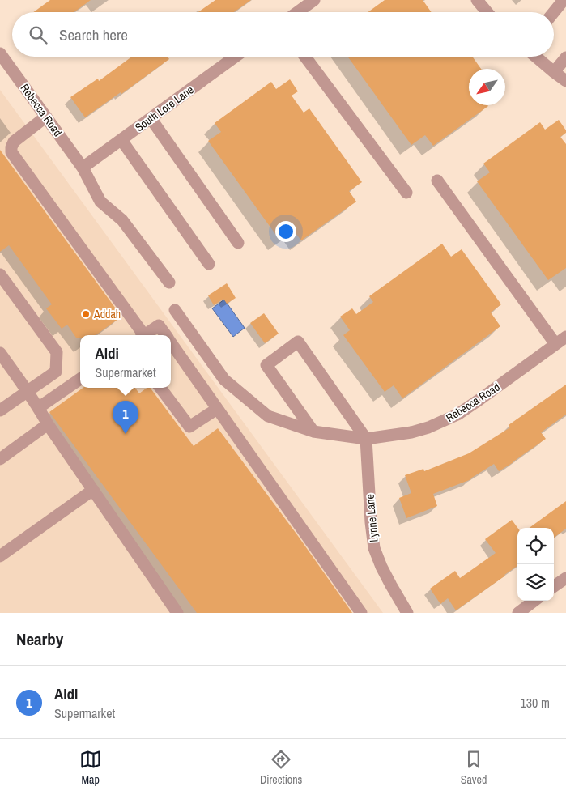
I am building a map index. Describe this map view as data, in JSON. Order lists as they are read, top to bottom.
{
  "streets": {
    "street": ["South Lore Lane", "Rebecca Road", "Lynne Lane"]
  },
  "crossings": [
    ["South Lore Lane", "Rebecca Road"],
    ["Rebecca Road", "Lynne Lane"]
  ],
  "places": ["Addah"],
  "north": "bottom left",
  "page": {
    "search": "Search here",
    "popup": ["Aldi", "Supermarket"],
    "pins": "1",
    "heading": "Nearby",
    "list": [
      {
        "mark": "1",
        "name": "Aldi",
        "note": "Supermarket",
        "value": "130 m"
      }
    ],
    "nav": ["Map", "Directions", "Saved"]
  }
}
